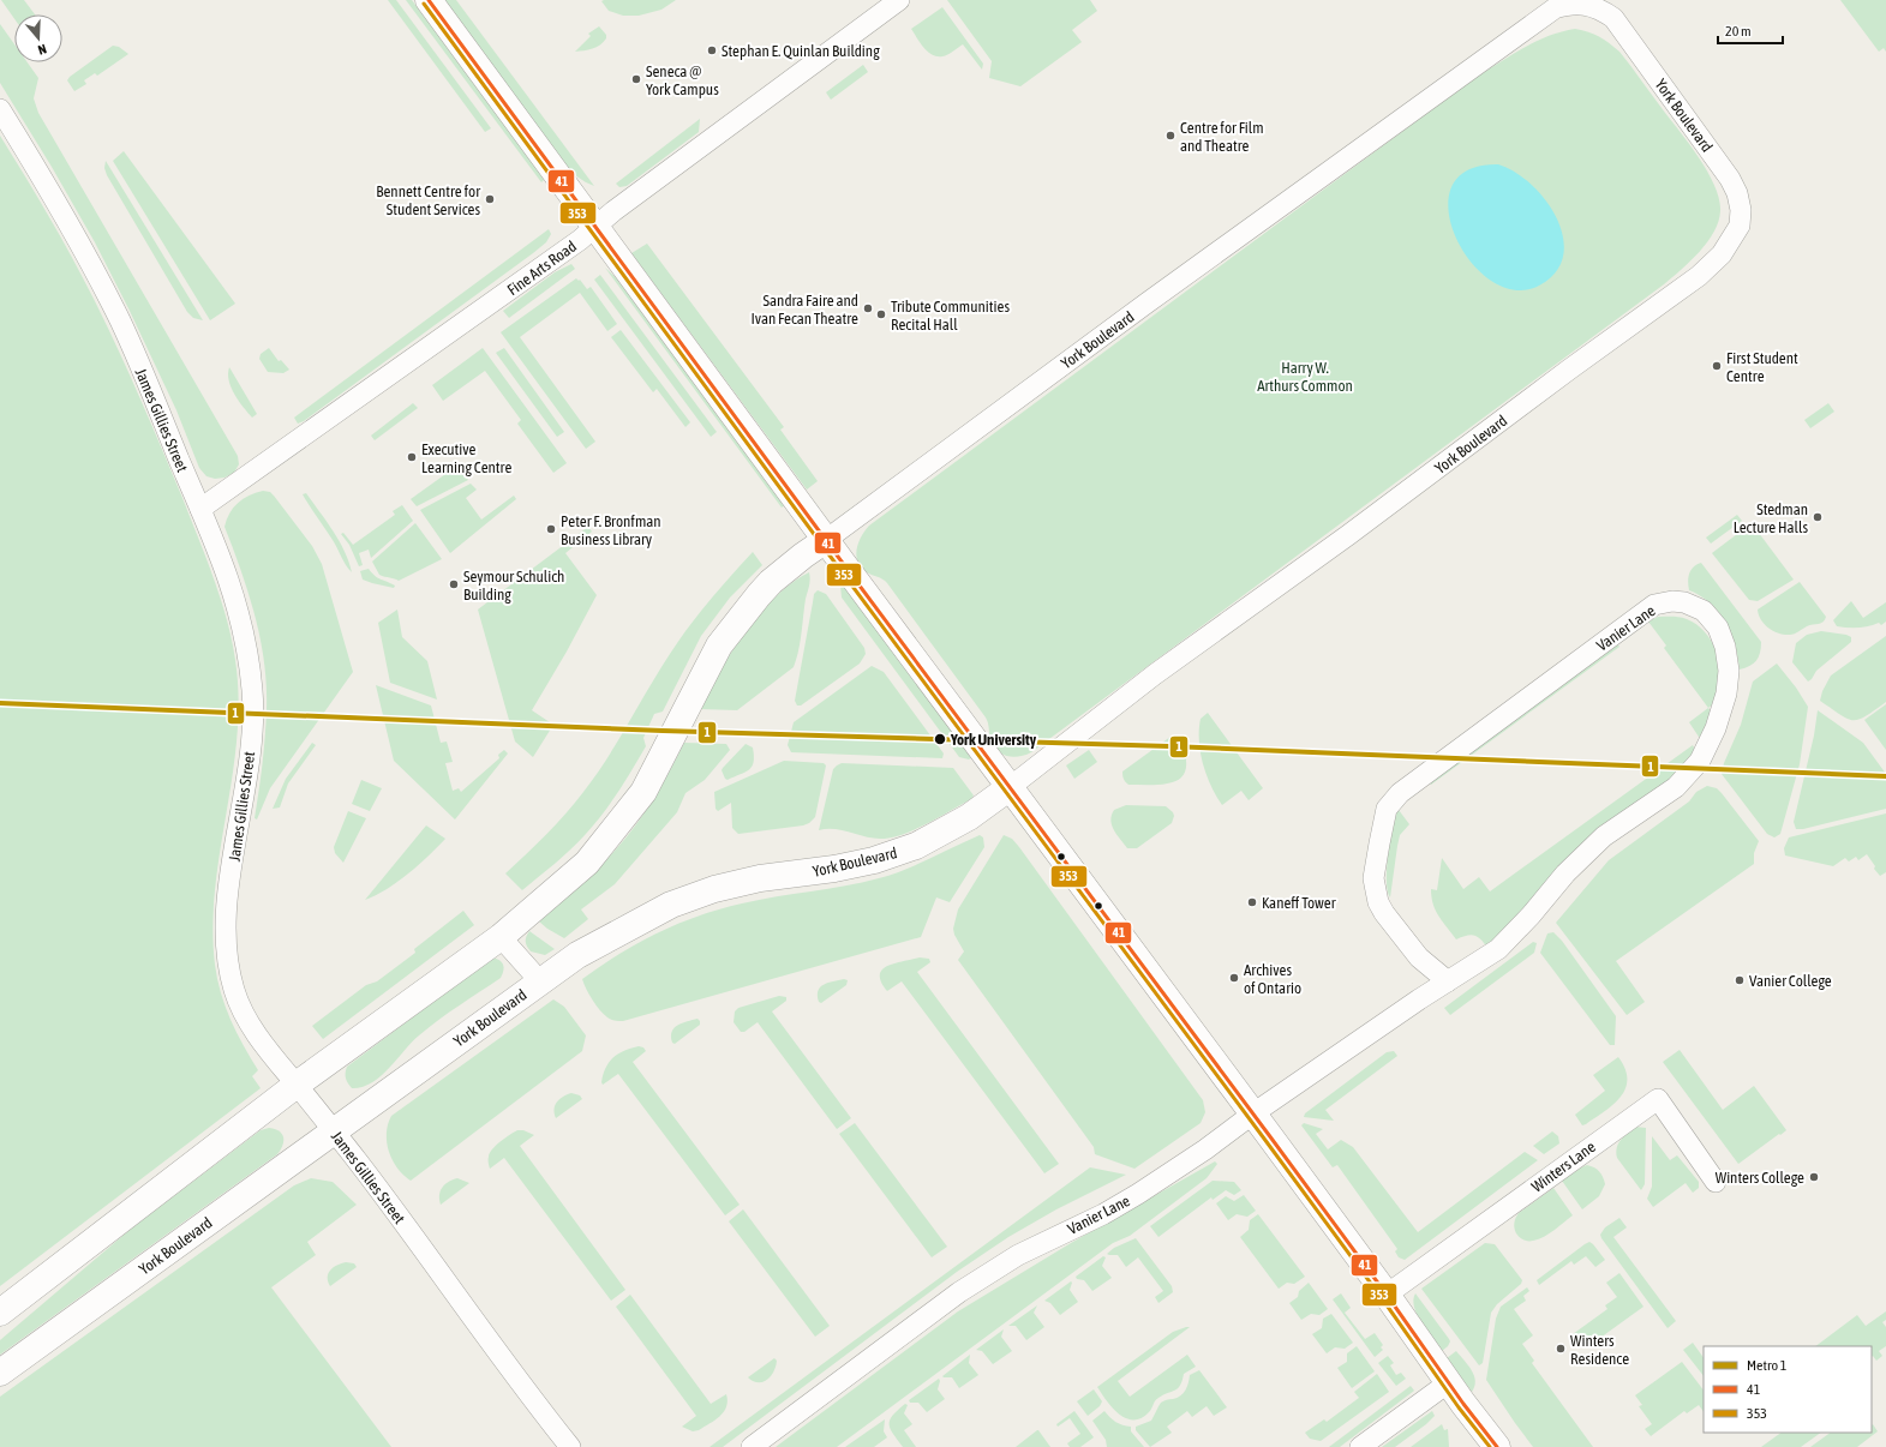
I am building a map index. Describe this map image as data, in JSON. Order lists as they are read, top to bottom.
{
  "streets": {
    "street": [
      "York Boulevard",
      "Fine Arts Road",
      "James Gillies Street",
      "Vanier Lane",
      "Winters Lane"
    ]
  },
  "crossings": [
    ["York Boulevard", "James Gillies Street"],
    ["Fine Arts Road", "James Gillies Street"]
  ],
  "parks": ["Harry W. Arthurs Common"],
  "places": [
    "Stephan E. Quinlan Building",
    "Seneca @ York Campus",
    "Centre for Film and Theatre",
    "Bennett Centre for Student Services",
    "Sandra Faire and Ivan Fecan Theatre",
    "Tribute Communities Recital Hall",
    "First Student Centre",
    "Executive Learning Centre",
    "Stedman Lecture Halls",
    "Peter F. Bronfman Business Library",
    "Seymour Schulich Building",
    "York University",
    "Kaneff Tower",
    "Archives of Ontario",
    "Vanier College",
    "Winters College",
    "Winters Residence"
  ],
  "lines": ["transit line 41", "transit line 353", "metro line 1"],
  "legend": ["Metro 1", "41", "353"],
  "scale_bar": "20 m",
  "north": "bottom"
}
